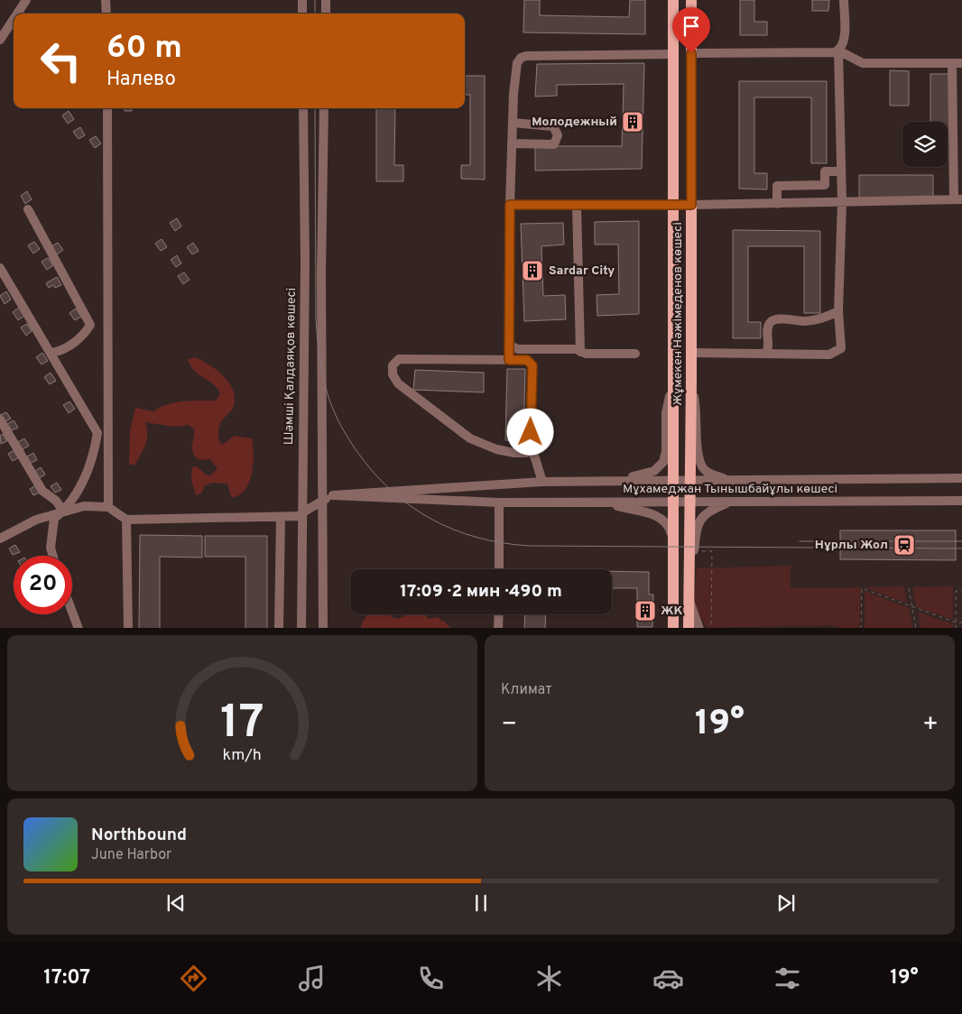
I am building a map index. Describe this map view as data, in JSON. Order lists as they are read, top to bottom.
{
  "streets": {
    "main road": ["Жұмекен Нәжімеденов көшесі"],
    "street": ["Шәмші Қалдаяқов көшесі", "Мұхамеджан Тынышбайұлы көшесі"]
  },
  "crossings": [
    ["Жұмекен Нәжімеденов көшесі", "Мұхамеджан Тынышбайұлы көшесі"]
  ],
  "places": {
    "building": ["Молодежный", "Sardar City", "ЖК"],
    "station": ["Нұрлы Жол"]
  },
  "page": {
    "turn": ["60 m", "Налево"],
    "limit": "20",
    "trip": "17:09 · 2 мин · 490 m",
    "tile": "Климат",
    "heat": ["−", "19°", "+"],
    "song": ["Northbound", "June Harbor"],
    "tabs": ["17:07", "19°"],
    "gauge": ["17", "km/h"]
  }
}
